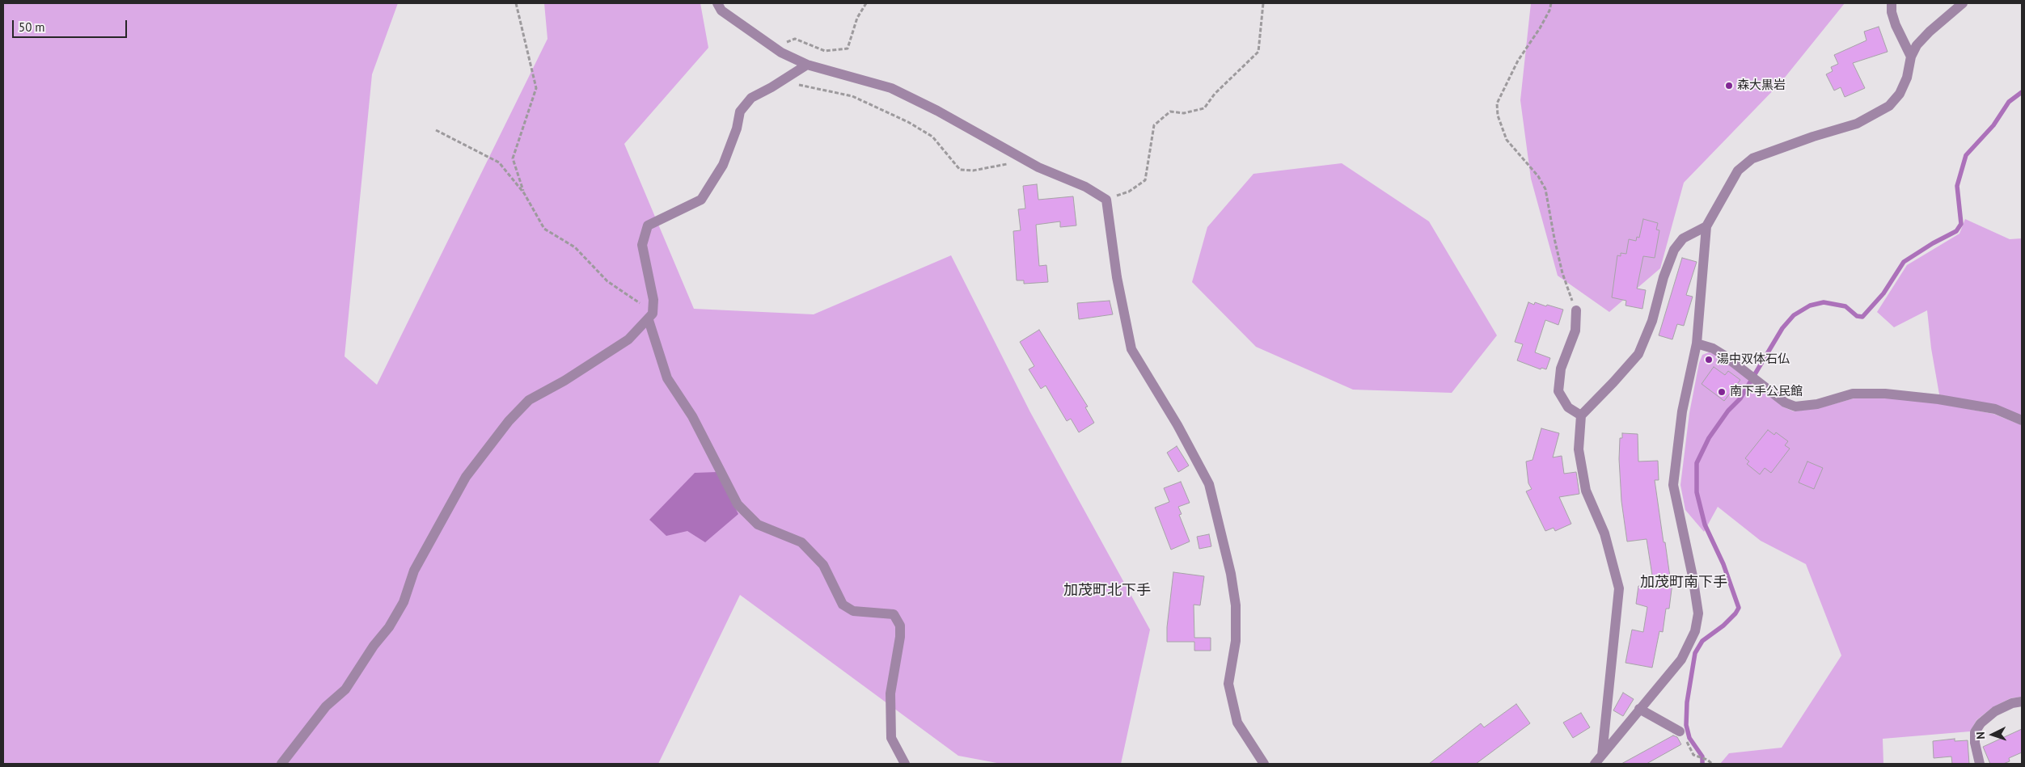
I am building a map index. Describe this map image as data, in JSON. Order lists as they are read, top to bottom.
{
  "districts": ["加茂町南下手", "加茂町北下手"],
  "places": ["森大黒岩", "湯中双体石仏", "南下手公民館"],
  "scale_bar": "50 m",
  "north": "left"
}
